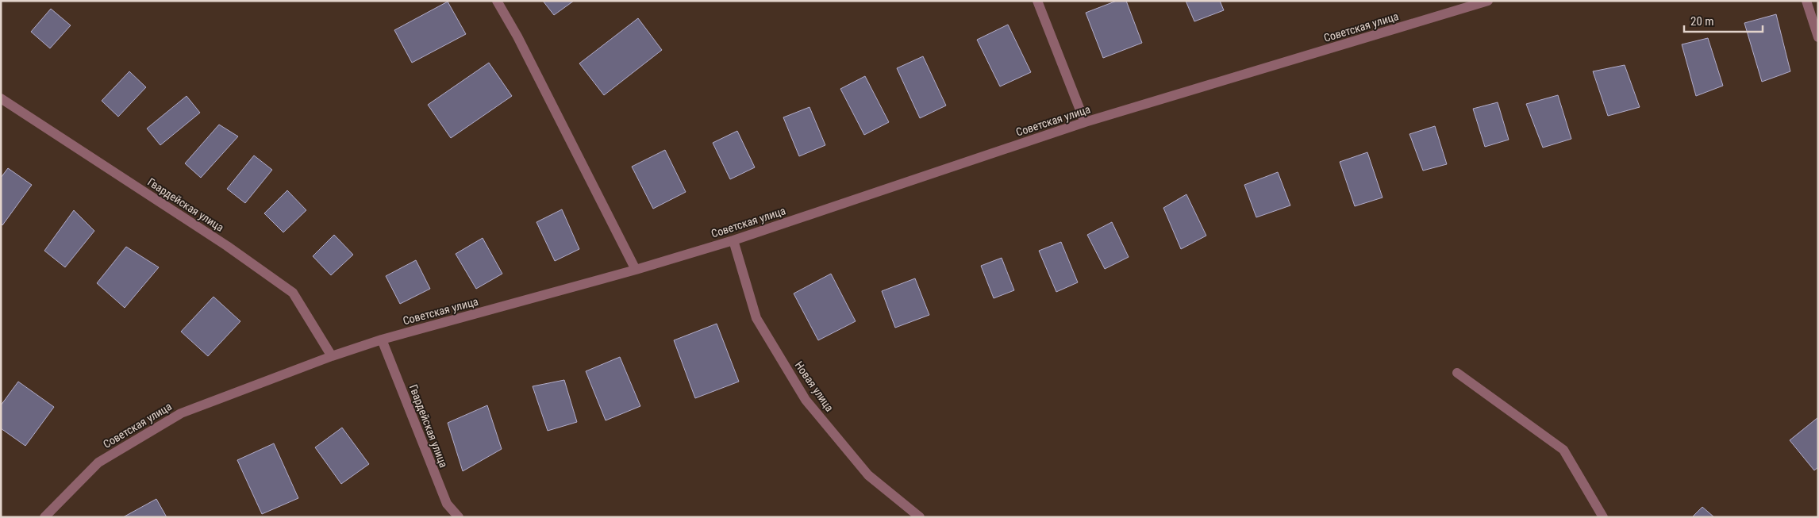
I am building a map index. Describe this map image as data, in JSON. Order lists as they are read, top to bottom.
{
  "streets": {
    "street": ["Советская улица", "Гвардейская улица", "Новая улица"]
  },
  "crossings": [
    ["Советская улица", "Гвардейская улица"],
    ["Советская улица", "Новая улица"]
  ],
  "scale_bar": "20 m"
}
